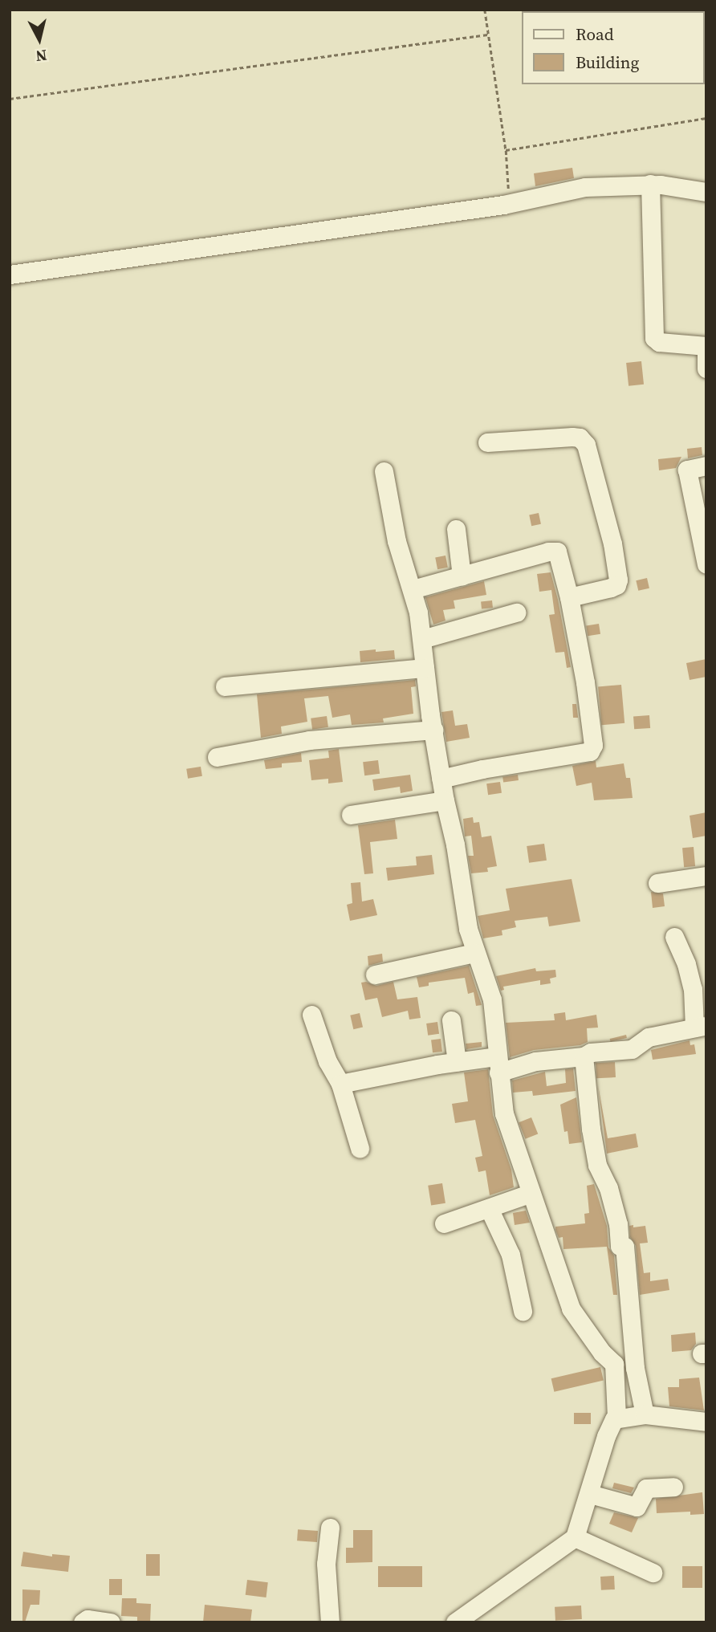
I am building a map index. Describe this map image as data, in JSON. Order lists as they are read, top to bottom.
{
  "legend": ["Road", "Building"],
  "north": "bottom"
}
